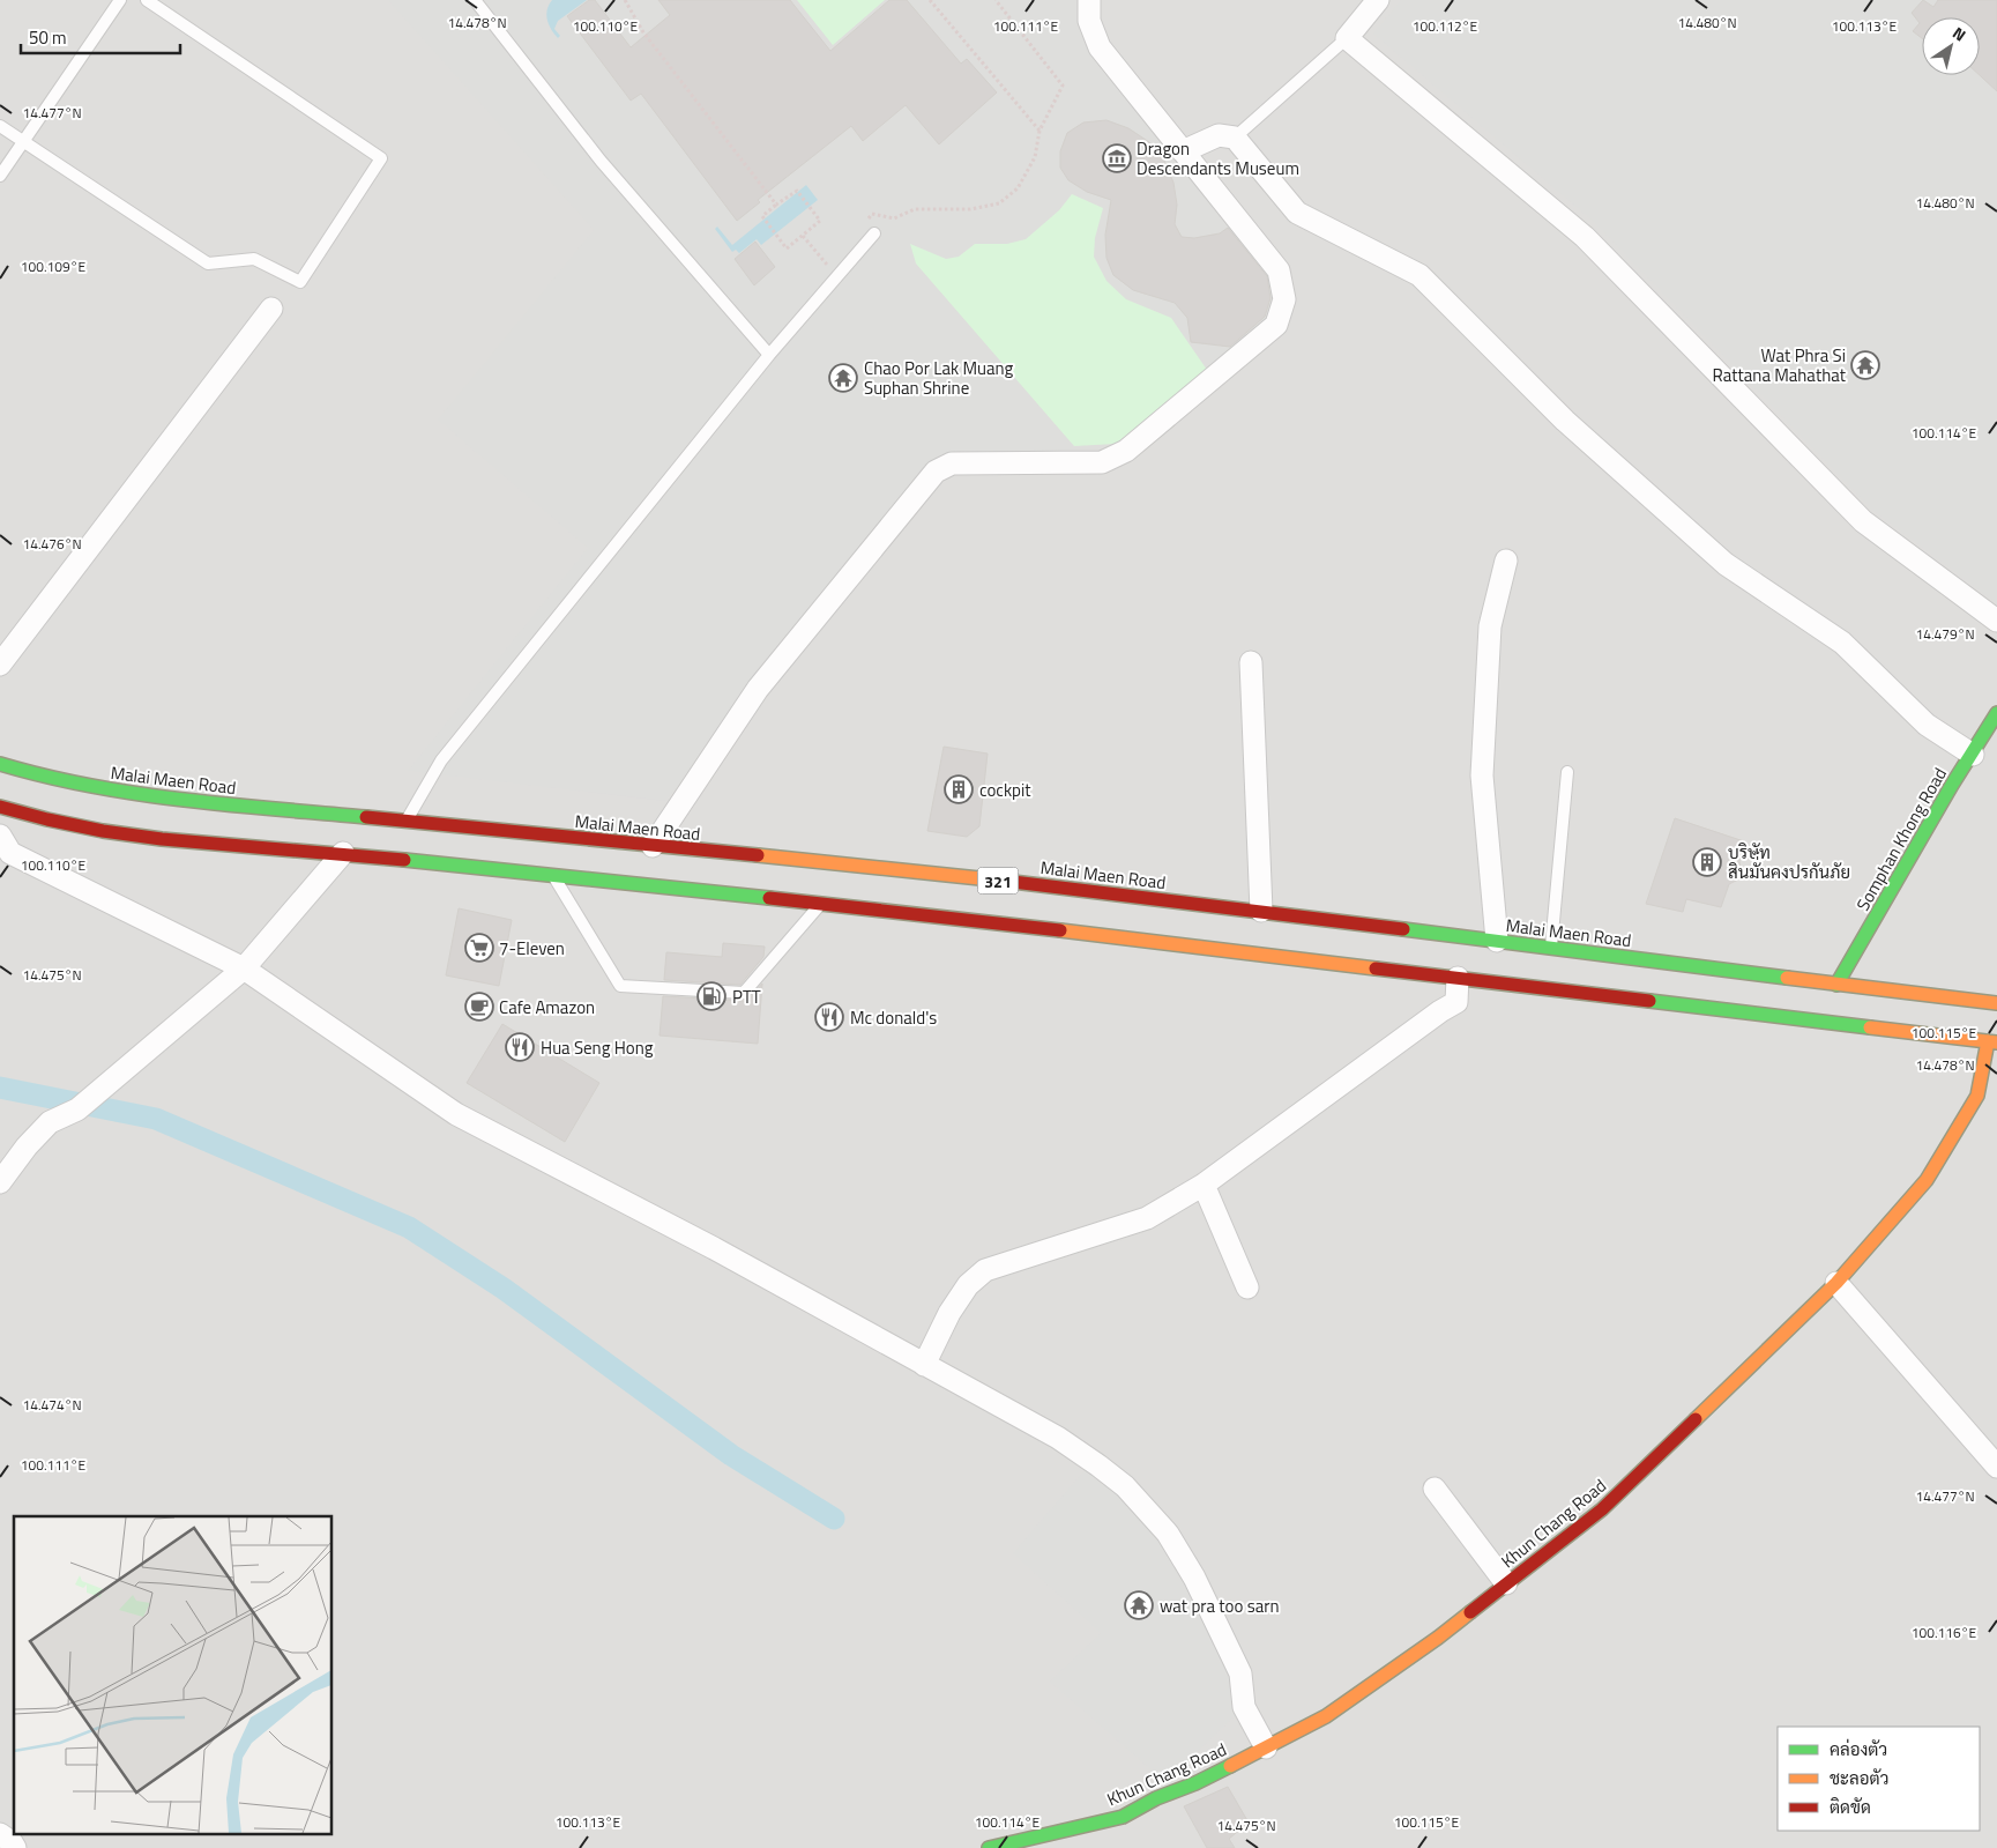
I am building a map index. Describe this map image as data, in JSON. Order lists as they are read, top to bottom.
{
  "streets": {
    "main road": [
      "Malai Maen Road",
      "Somphan Khong Road",
      "321",
      "Khun Chang Road"
    ]
  },
  "crossings": [
    ["Malai Maen Road", "Somphan Khong Road"]
  ],
  "places": {
    "museum": ["Dragon Descendants Museum"],
    "temple": ["Wat Phra Si Rattana Mahathat", "Chao Por Lak Muang Suphan Shrine", "wat pra too sarn"],
    "building": ["cockpit", "บริษัท สินมั่นคงปรกันภัย"],
    "supermarket": ["7-Eleven"],
    "fuel station": ["PTT"],
    "cafe": ["Cafe Amazon"],
    "restaurant": ["Mc donald's", "Hua Seng Hong"]
  },
  "legend": ["คล่องตัว", "ชะลอตัว", "ติดขัด"],
  "scale_bar": "50 m",
  "north": "top right",
  "coordinates": [
    "14.478°N",
    "14.480°N",
    "100.110°E",
    "100.111°E",
    "100.112°E",
    "100.113°E",
    "14.477°N",
    "100.109°E",
    "100.114°E",
    "14.476°N",
    "14.479°N",
    "14.475°N",
    "100.115°E",
    "14.474°N",
    "100.116°E"
  ]
}
